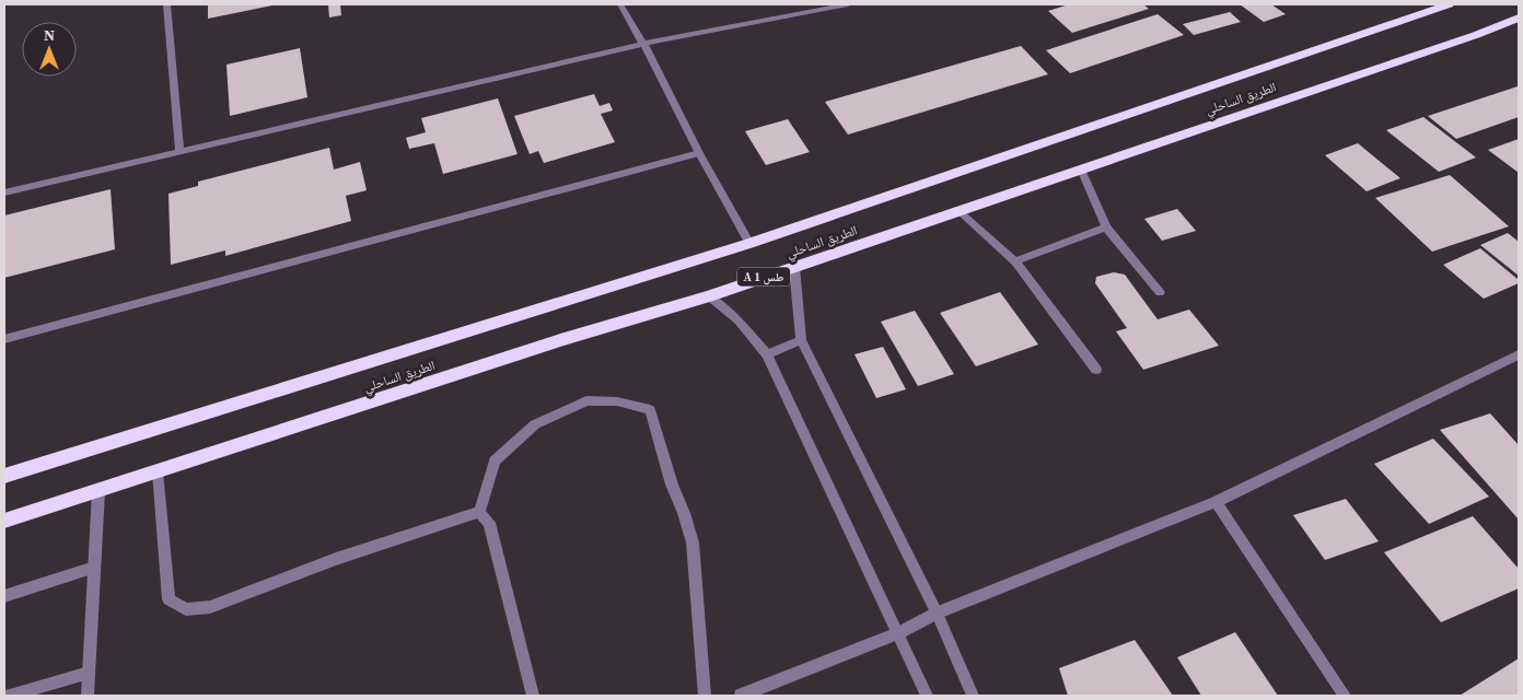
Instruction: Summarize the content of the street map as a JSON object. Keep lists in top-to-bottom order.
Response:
{
  "streets": {
    "highway": ["الطريق الساحلي", "A 1 طس"]
  },
  "north": "top"
}
